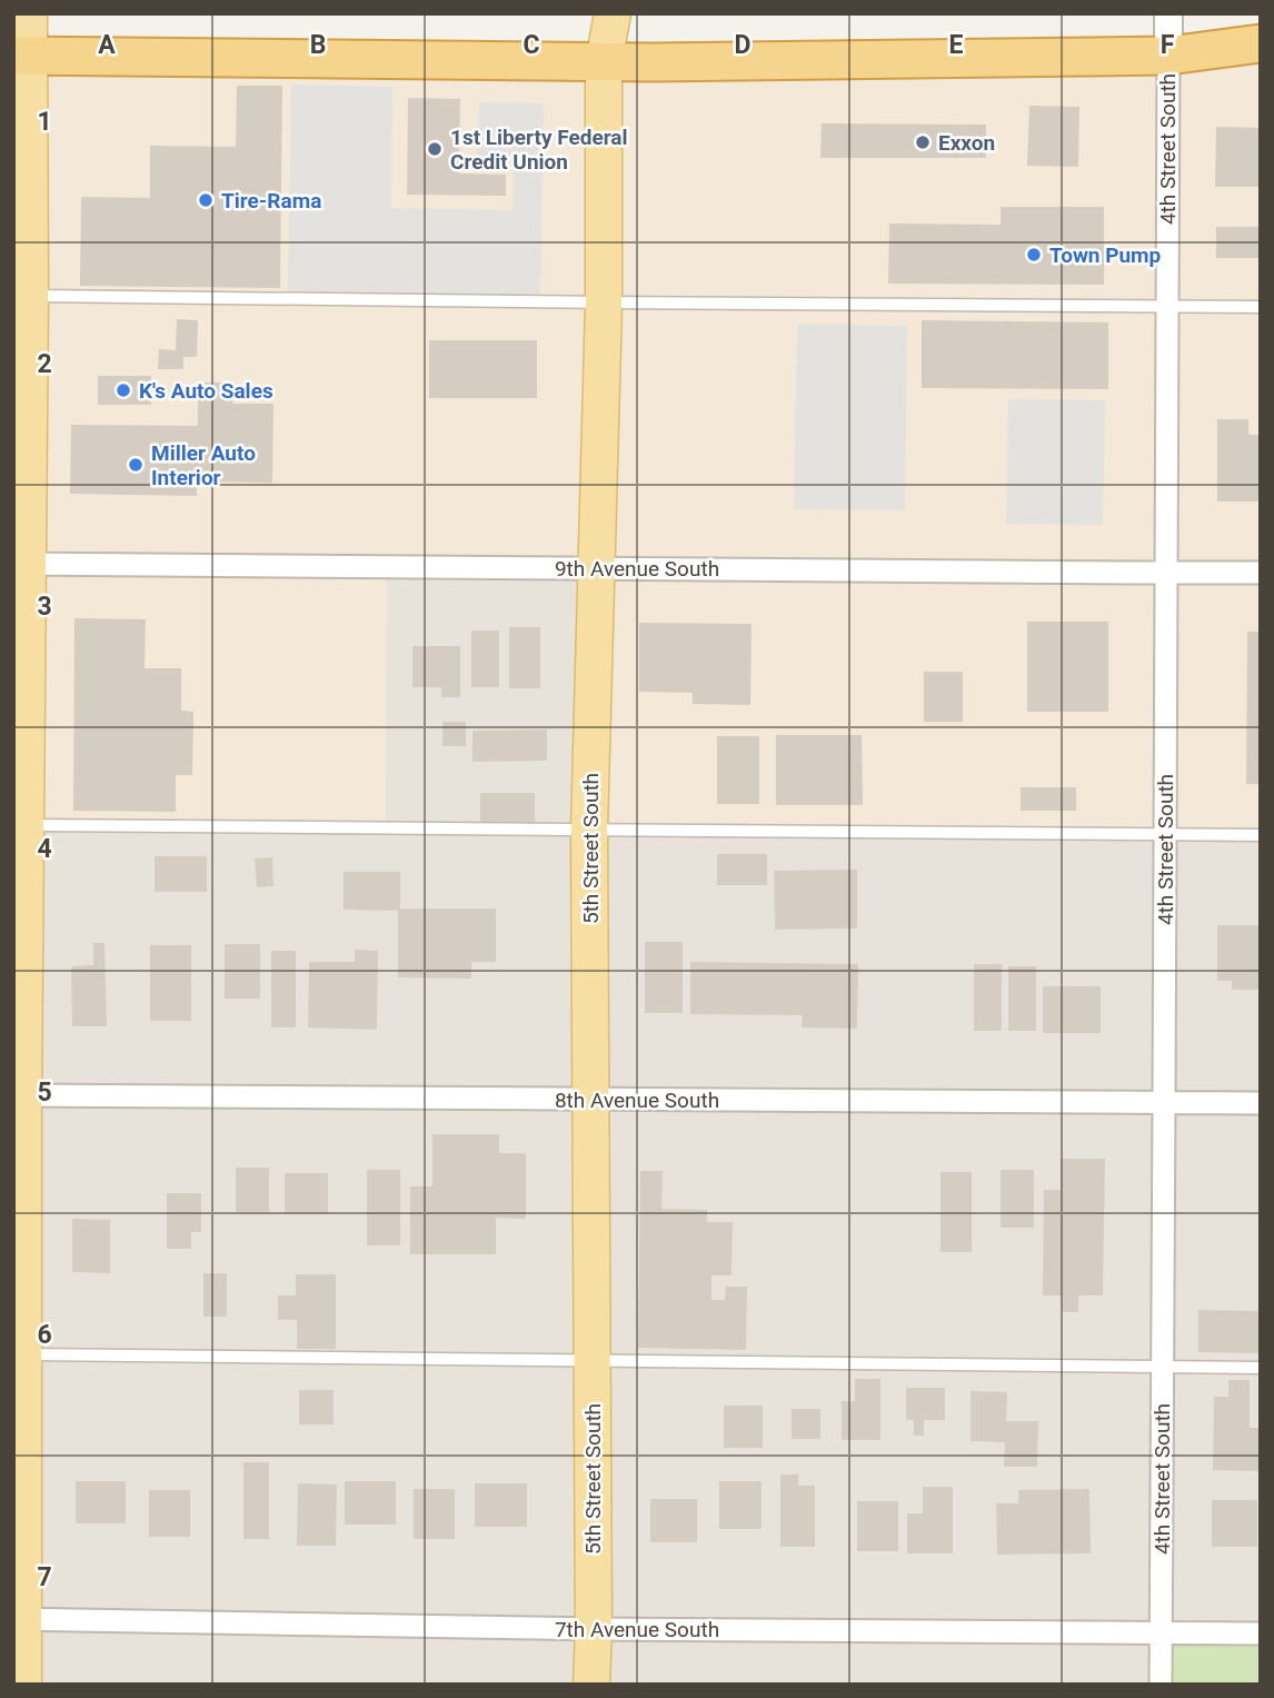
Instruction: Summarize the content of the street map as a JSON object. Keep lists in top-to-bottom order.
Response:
{
  "streets": {
    "main road": ["5th Street South"],
    "street": [
      "4th Street South",
      "9th Avenue South",
      "8th Avenue South",
      "7th Avenue South"
    ]
  },
  "crossings": [
    ["4th Street South", "9th Avenue South"],
    ["4th Street South", "8th Avenue South"],
    ["4th Street South", "7th Avenue South"],
    ["9th Avenue South", "5th Street South"],
    ["5th Street South", "8th Avenue South"],
    ["5th Street South", "7th Avenue South"]
  ],
  "places": [
    "Exxon",
    "1st Liberty Federal Credit Union",
    "Tire-Rama",
    "Town Pump",
    "K's Auto Sales",
    "Miller Auto Interior"
  ],
  "grid": {
    "columns": [
      "A",
      "B",
      "C",
      "D",
      "E",
      "F"
    ],
    "rows": [
      "1",
      "2",
      "3",
      "4",
      "5",
      "6",
      "7"
    ]
  }
}
